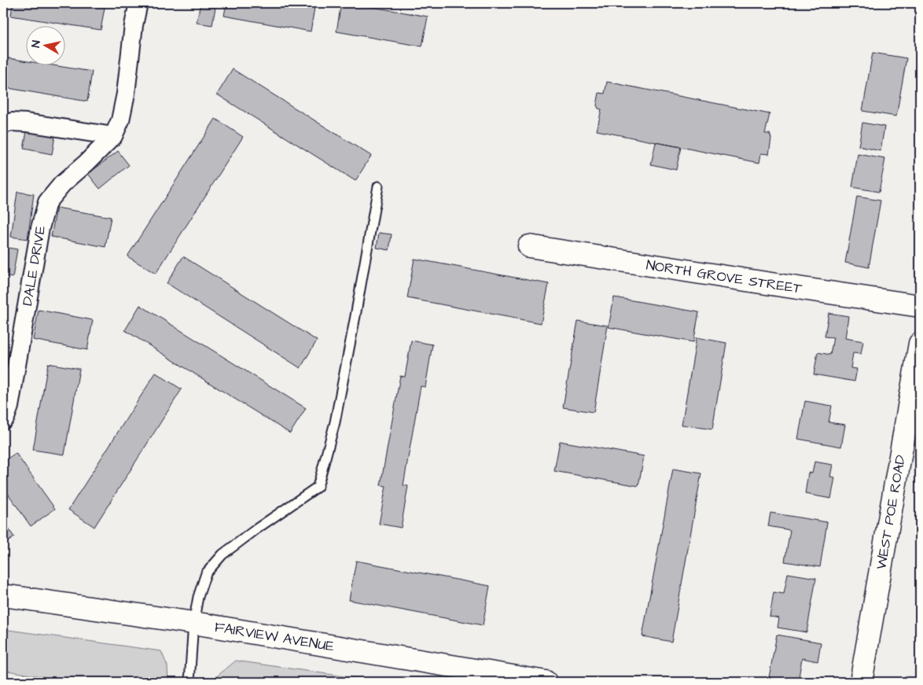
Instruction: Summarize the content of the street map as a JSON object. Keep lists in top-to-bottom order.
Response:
{
  "streets": {
    "street": [
      "DALE DRIVE",
      "NORTH GROVE STREET",
      "WEST POE ROAD",
      "FAIRVIEW AVENUE"
    ]
  },
  "north": "left"
}
